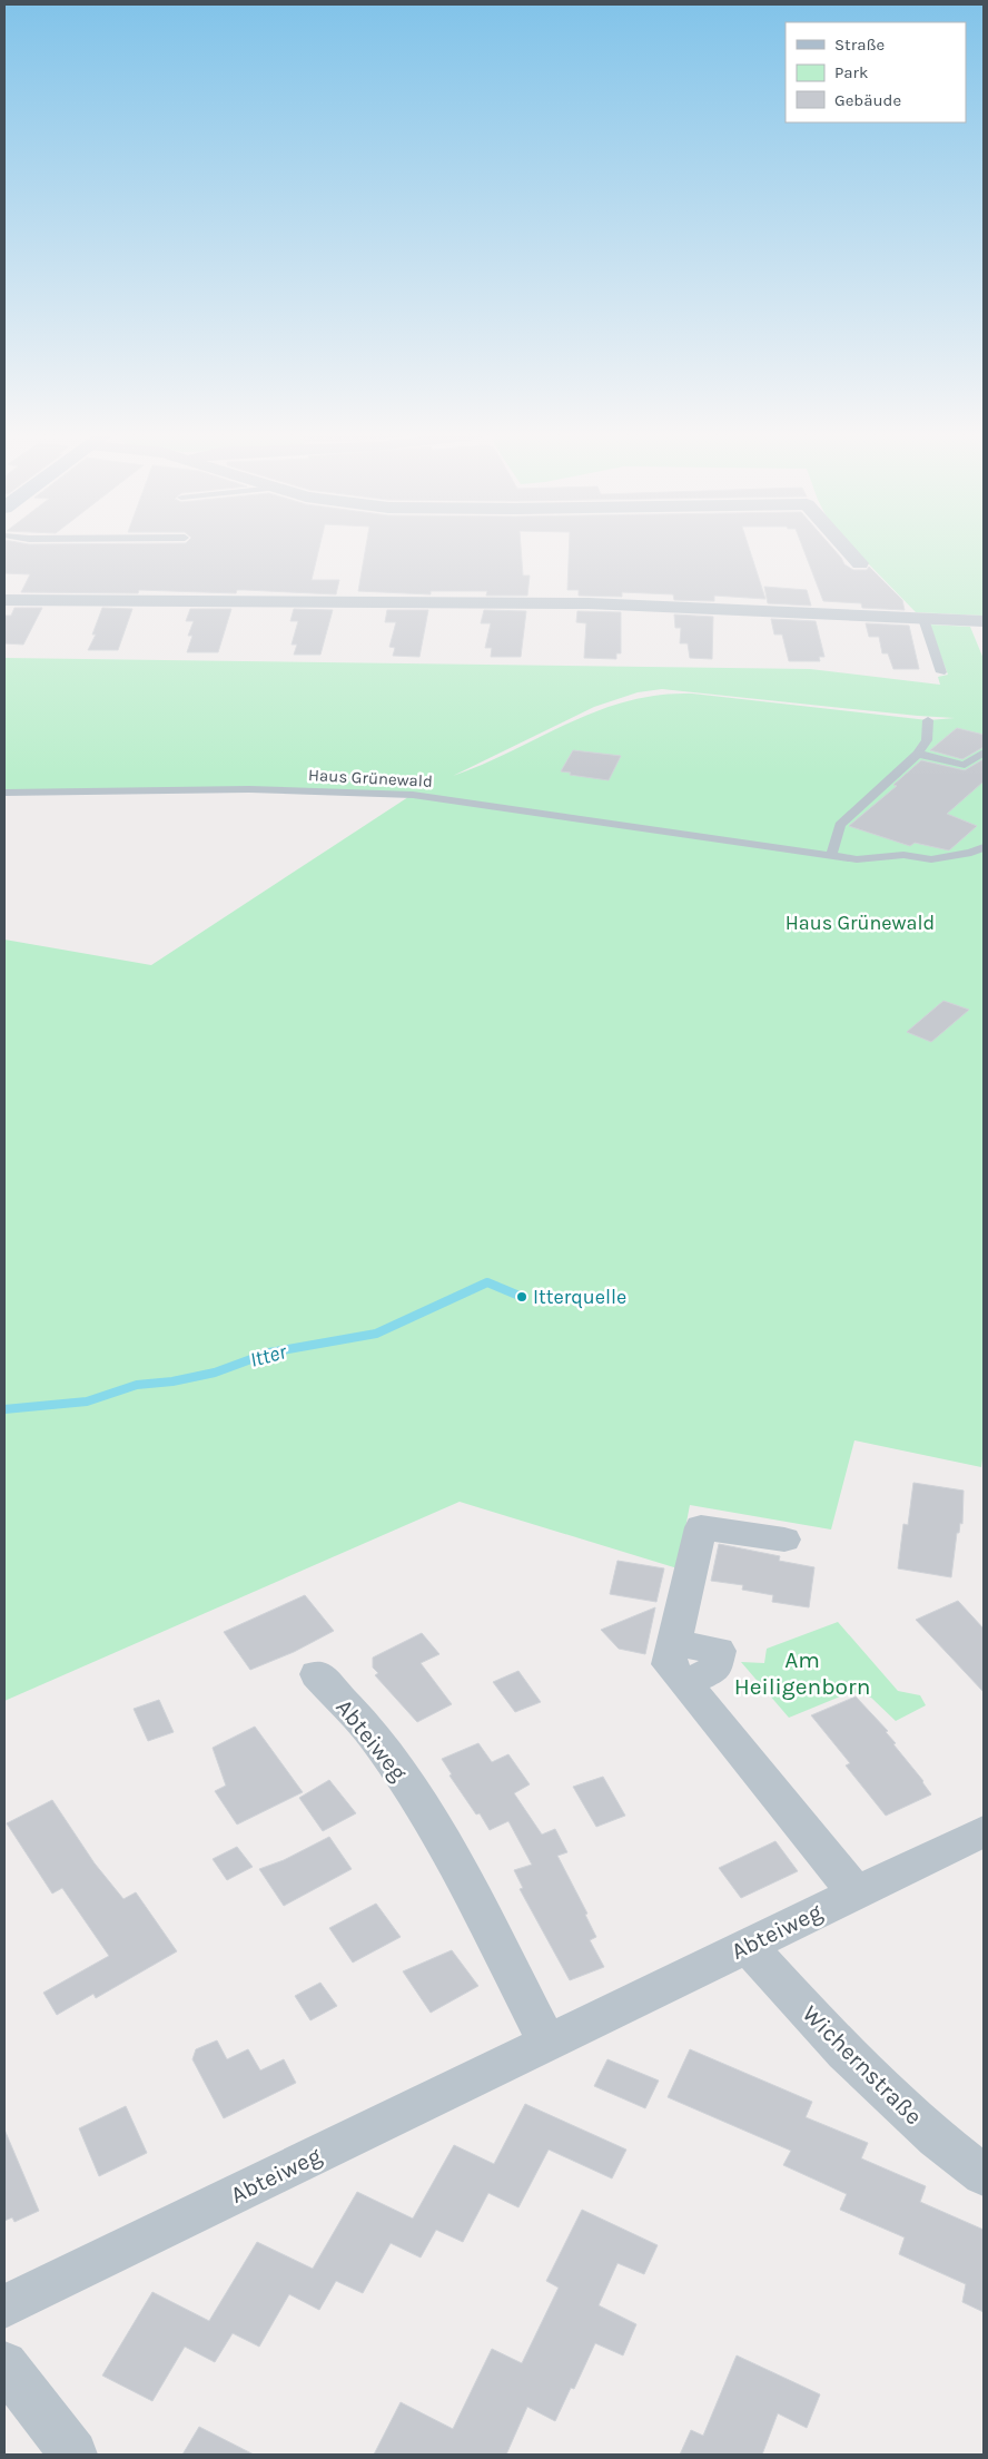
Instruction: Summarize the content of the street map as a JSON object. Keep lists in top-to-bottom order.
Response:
{
  "streets": {
    "street": ["Abteiweg", "Wichernstraße"],
    "lane": ["Haus Grünewald"]
  },
  "crossings": [
    ["Abteiweg", "Wichernstraße"]
  ],
  "water": ["Itter"],
  "parks": ["Haus Grünewald", "Am Heiligenborn"],
  "places": ["Itterquelle"],
  "legend": ["Straße", "Park", "Gebäude"]
}
